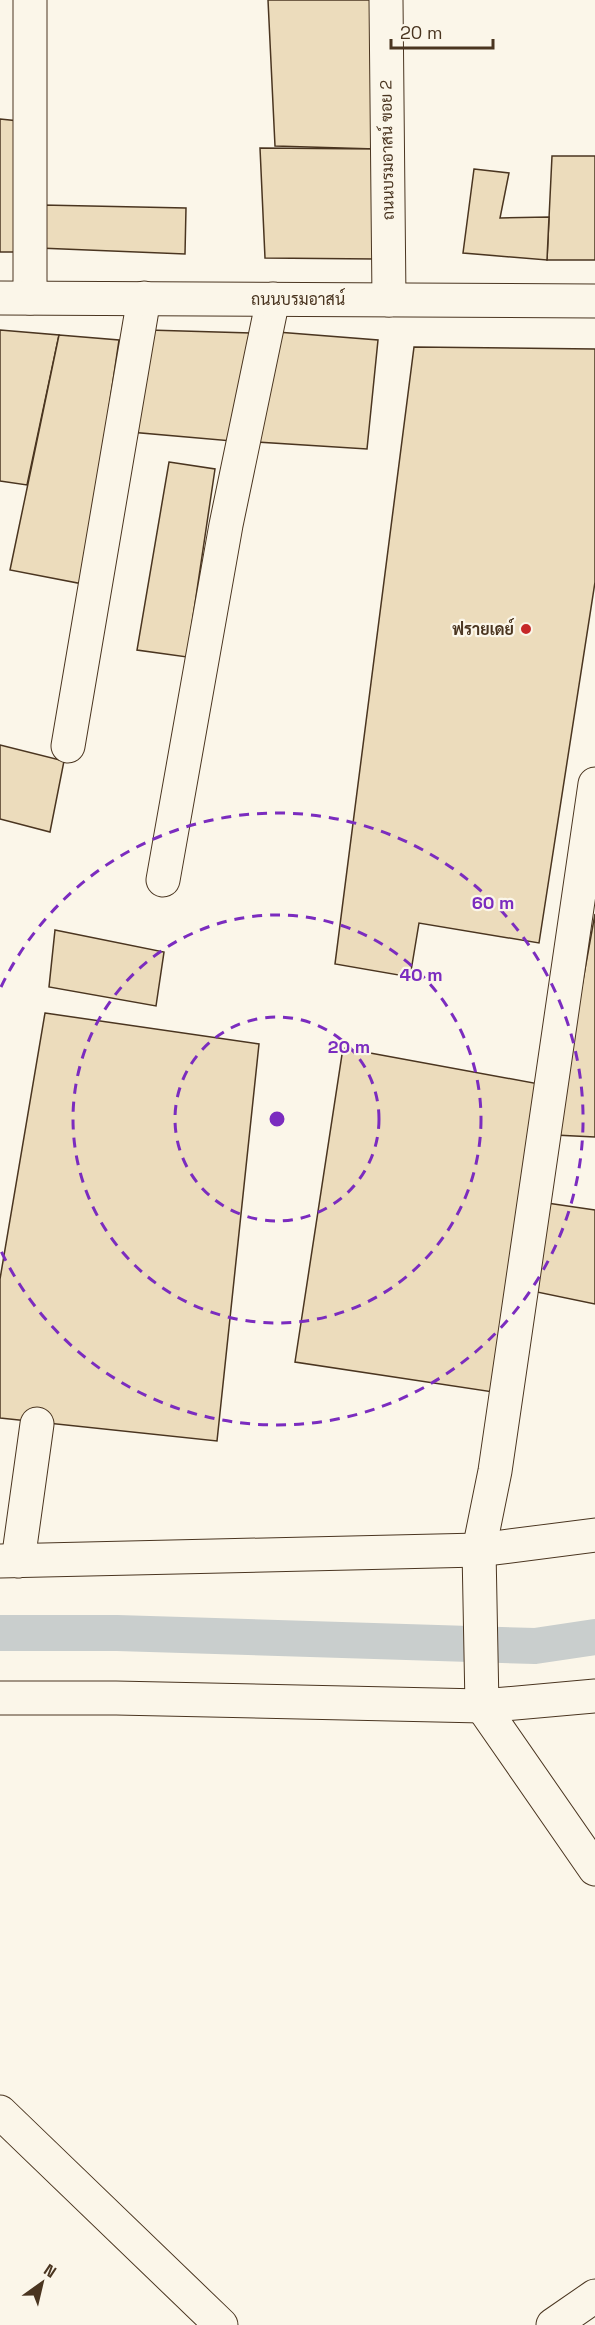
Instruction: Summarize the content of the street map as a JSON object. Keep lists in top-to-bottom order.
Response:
{
  "streets": {
    "street": ["ถนนบรมอาสน์ ฃอย 2", "ถนนบรมอาสน์"]
  },
  "crossings": [
    ["ถนนบรมอาสน์ ฃอย 2", "ถนนบรมอาสน์"]
  ],
  "places": ["ฟรายเดย์"],
  "scale_bar": "20 m",
  "north": "top right",
  "rings": ["60 m", "40 m", "20 m"]
}
